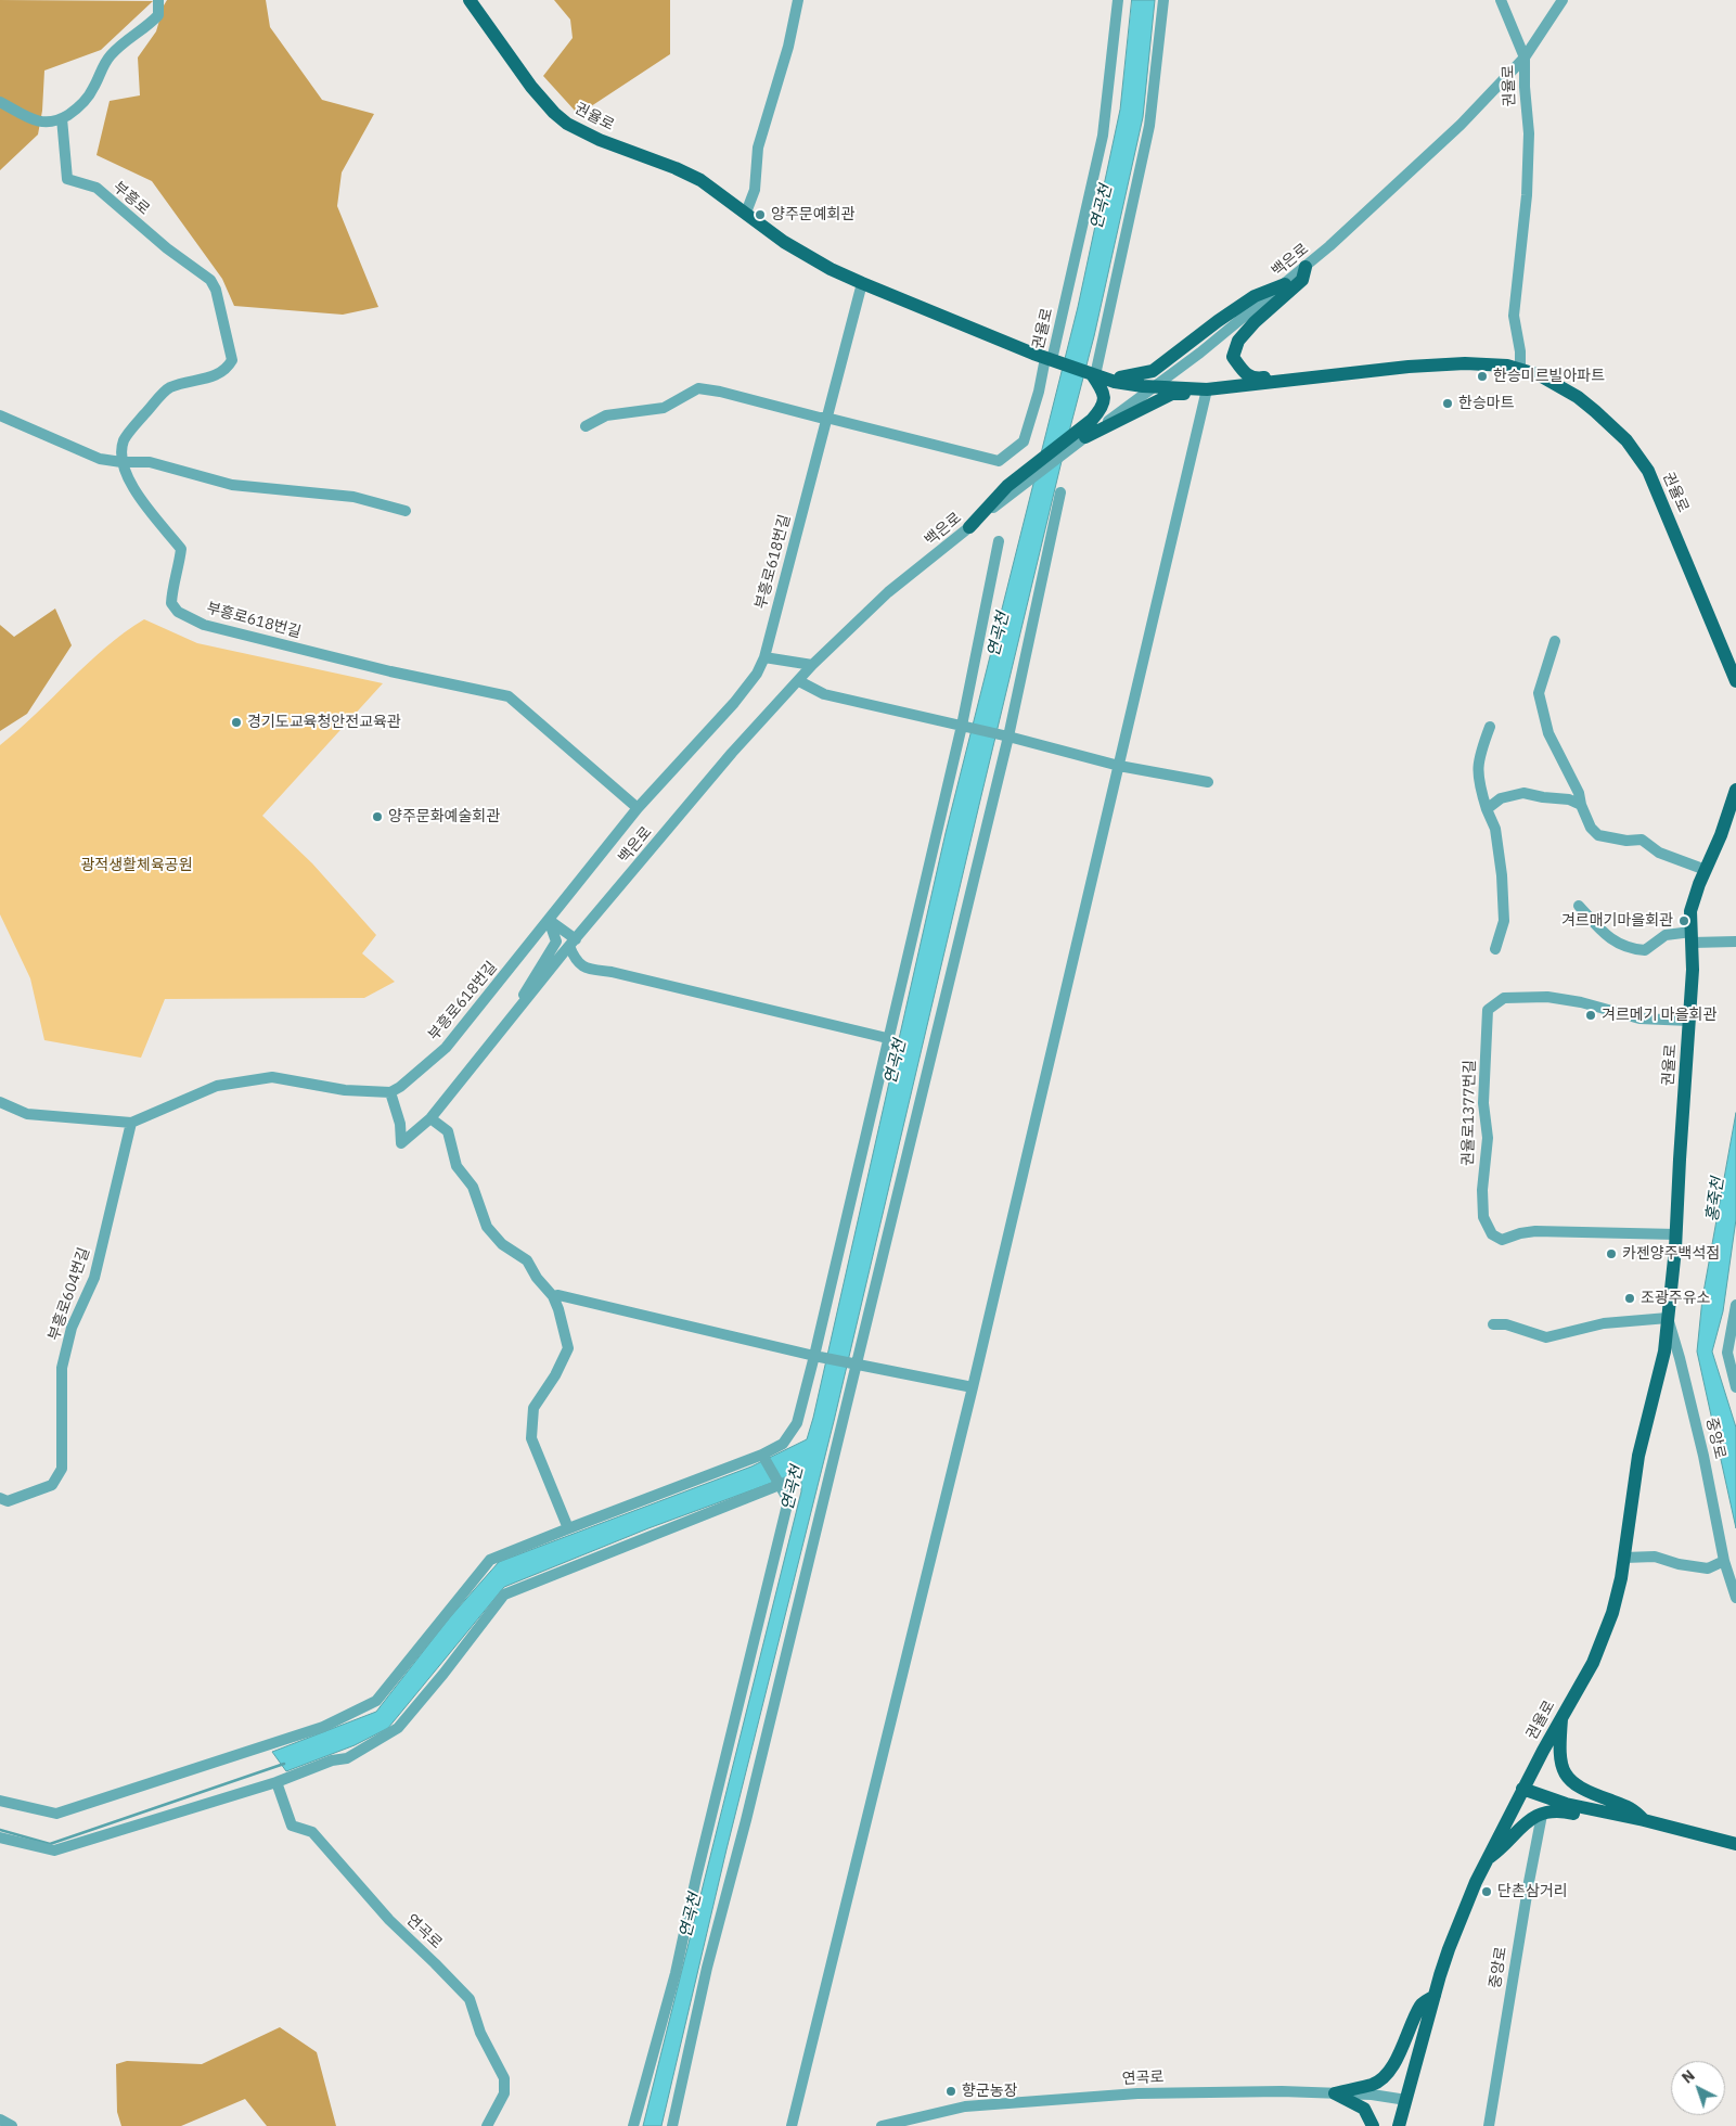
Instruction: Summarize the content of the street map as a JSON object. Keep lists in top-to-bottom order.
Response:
{
  "streets": {
    "main road": ["권율로"],
    "street": [
      "부흥로",
      "백은로",
      "부흥로618번길",
      "권율로1377번길",
      "부흥로604번길",
      "중앙로",
      "연곡로"
    ]
  },
  "crossings": [
    ["권율로", "백은로"],
    ["권율로", "부흥로618번길"],
    ["권율로", "권율로1377번길"],
    ["권율로", "중앙로"],
    ["권율로", "연곡로"],
    ["부흥로", "부흥로618번길"],
    ["백은로", "부흥로618번길"]
  ],
  "water": ["연곡천", "홍죽천"],
  "parks": ["광적생활체육공원"],
  "places": [
    "양주문예회관",
    "한승미르빌아파트",
    "한승마트",
    "경기도교육청안전교육관",
    "양주문화예술회관",
    "겨르매기마을회관",
    "겨르메기 마을회관",
    "카젠양주백석점",
    "조광주유소",
    "단촌삼거리",
    "향군농장"
  ],
  "north": "top left"
}
